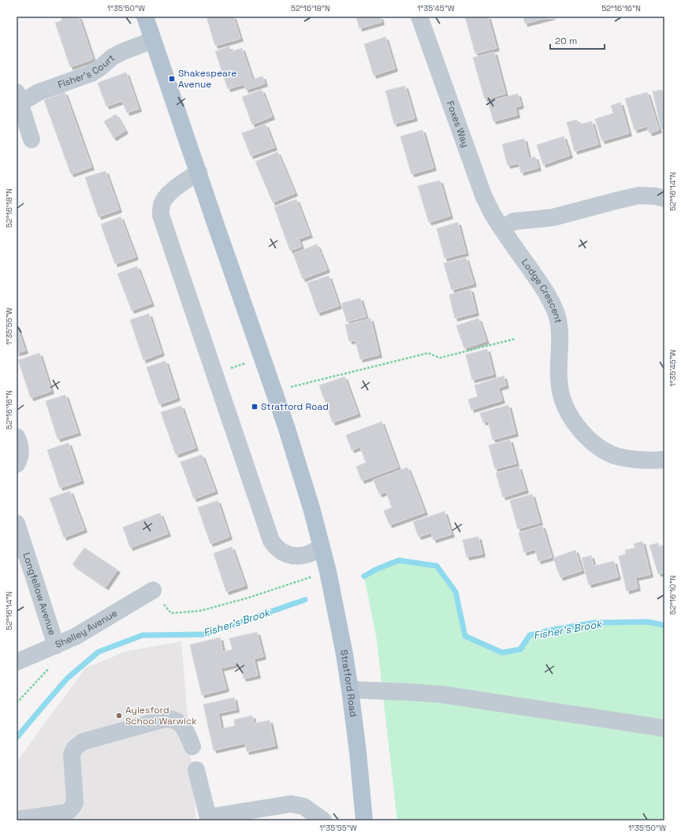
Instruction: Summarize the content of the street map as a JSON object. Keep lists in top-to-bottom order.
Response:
{
  "streets": {
    "main road": ["Stratford Road"],
    "street": [
      "Fisher's Court",
      "Foxes Way",
      "Lodge Crescent",
      "Longfellow Avenue",
      "Shelley Avenue"
    ]
  },
  "crossings": [
    ["Fisher's Court", "Stratford Road"],
    ["Foxes Way", "Lodge Crescent"],
    ["Longfellow Avenue", "Shelley Avenue"]
  ],
  "water": ["Fisher's Brook"],
  "places": {
    "transit": ["Shakespeare Avenue", "Stratford Road"],
    "other": ["Aylesford School Warwick"]
  },
  "scale_bar": "20 m",
  "coordinates": [
    "1°35'50\"W",
    "52°16'18\"N",
    "1°35'45\"W",
    "52°16'16\"N",
    "52°16'14\"N",
    "1°35'55\"W",
    "52°16'10\"N"
  ]
}
